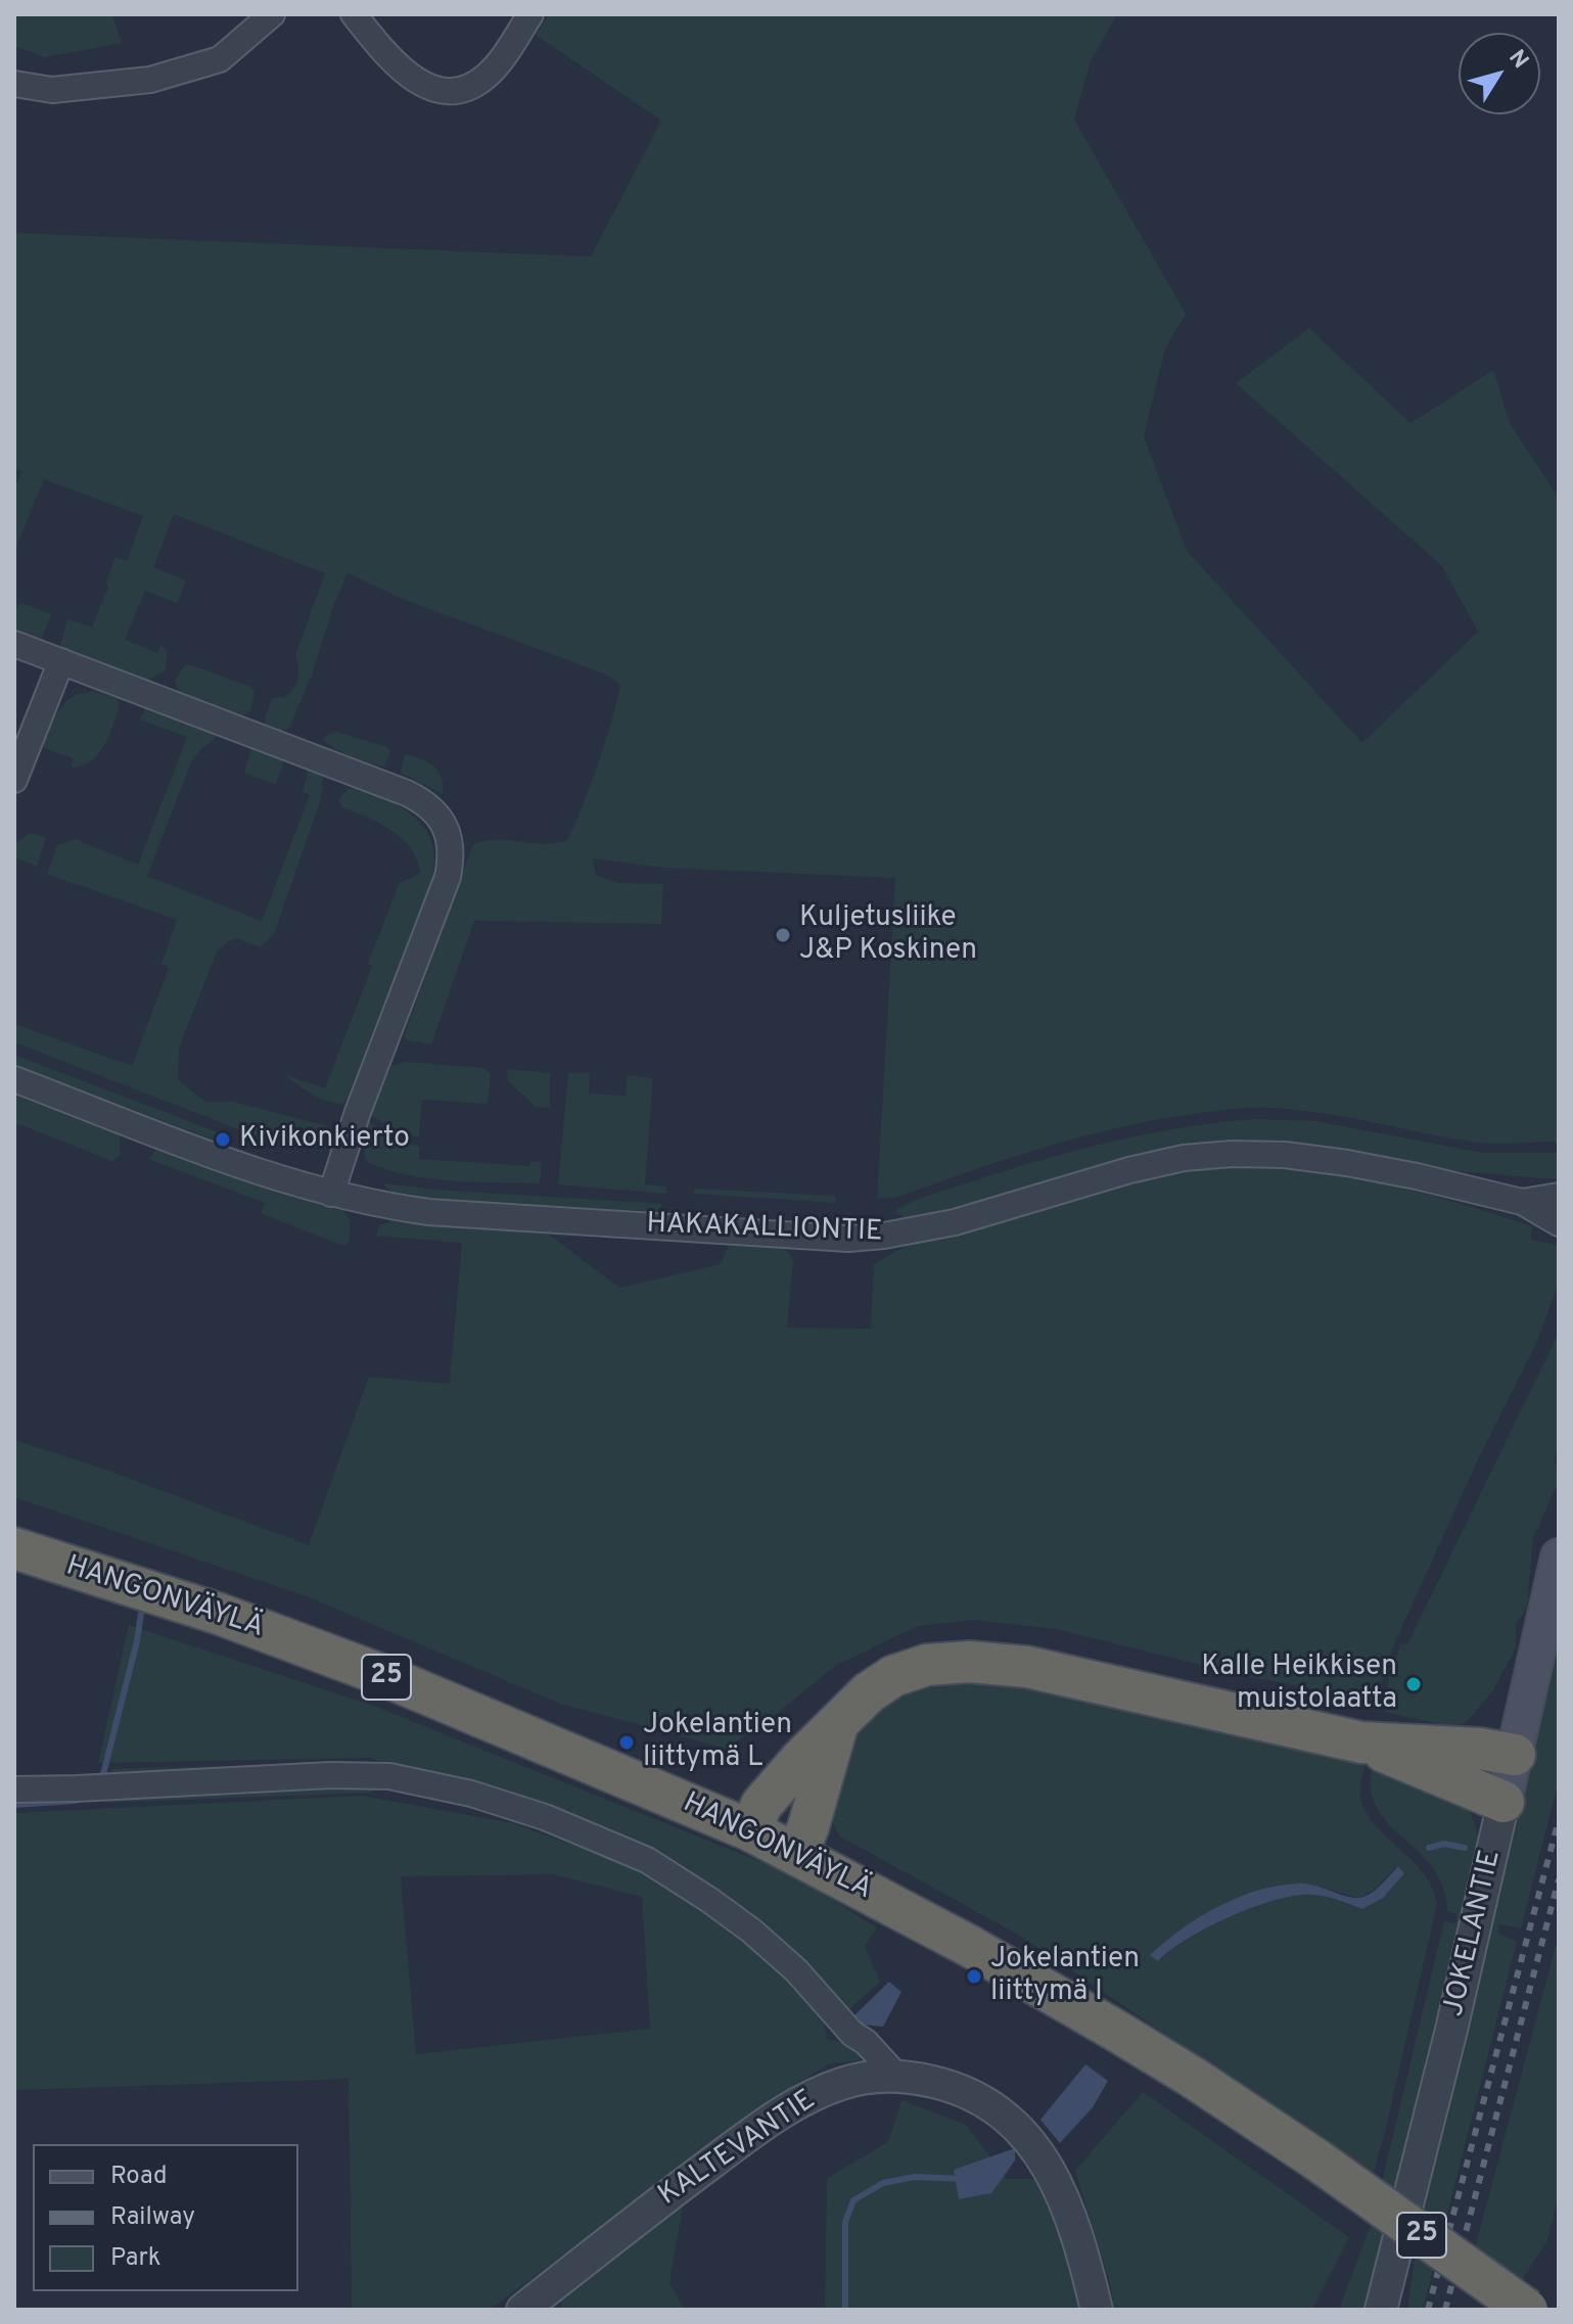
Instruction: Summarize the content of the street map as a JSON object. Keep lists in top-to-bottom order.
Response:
{
  "streets": {
    "highway": ["HANGONVÄYLÄ", "25"],
    "main road": ["JOKELANTIE"],
    "street": ["HAKAKALLIONTIE", "KALTEVANTIE"]
  },
  "places": [
    "Kuljetusliike J&P Koskinen",
    "Kivikonkierto",
    "Kalle Heikkisen muistolaatta",
    "Jokelantien liittymä L",
    "Jokelantien liittymä I"
  ],
  "legend": ["Road", "Railway", "Park"],
  "north": "top right"
}
